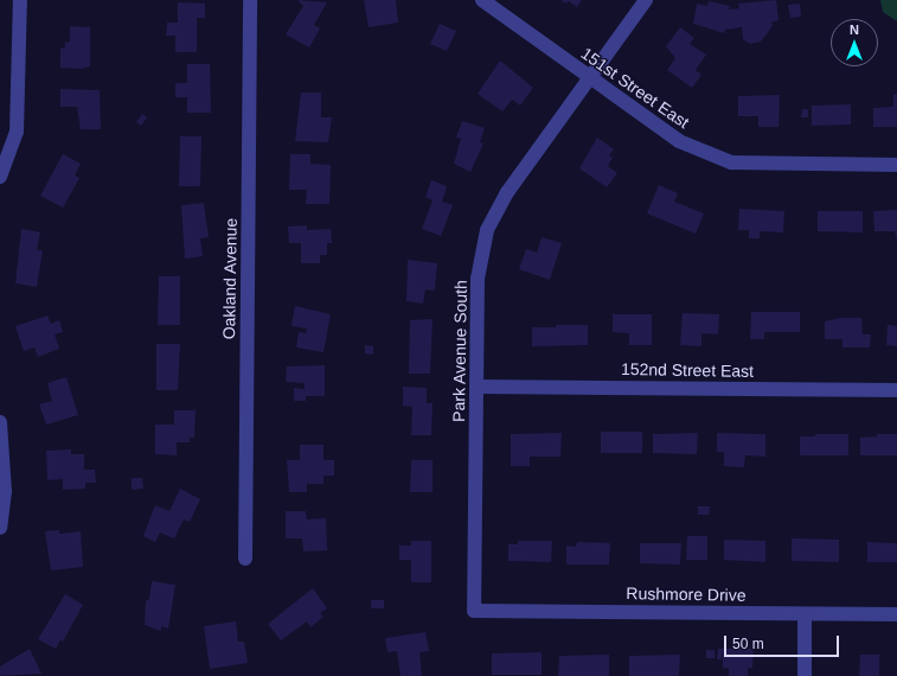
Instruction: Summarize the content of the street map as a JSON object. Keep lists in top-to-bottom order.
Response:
{
  "streets": {
    "street": [
      "151st Street East",
      "Oakland Avenue",
      "Park Avenue South",
      "152nd Street East",
      "Rushmore Drive"
    ]
  },
  "crossings": [
    ["151st Street East", "Park Avenue South"],
    ["Park Avenue South", "152nd Street East"],
    ["Park Avenue South", "Rushmore Drive"]
  ],
  "scale_bar": "50 m",
  "north": "top"
}
